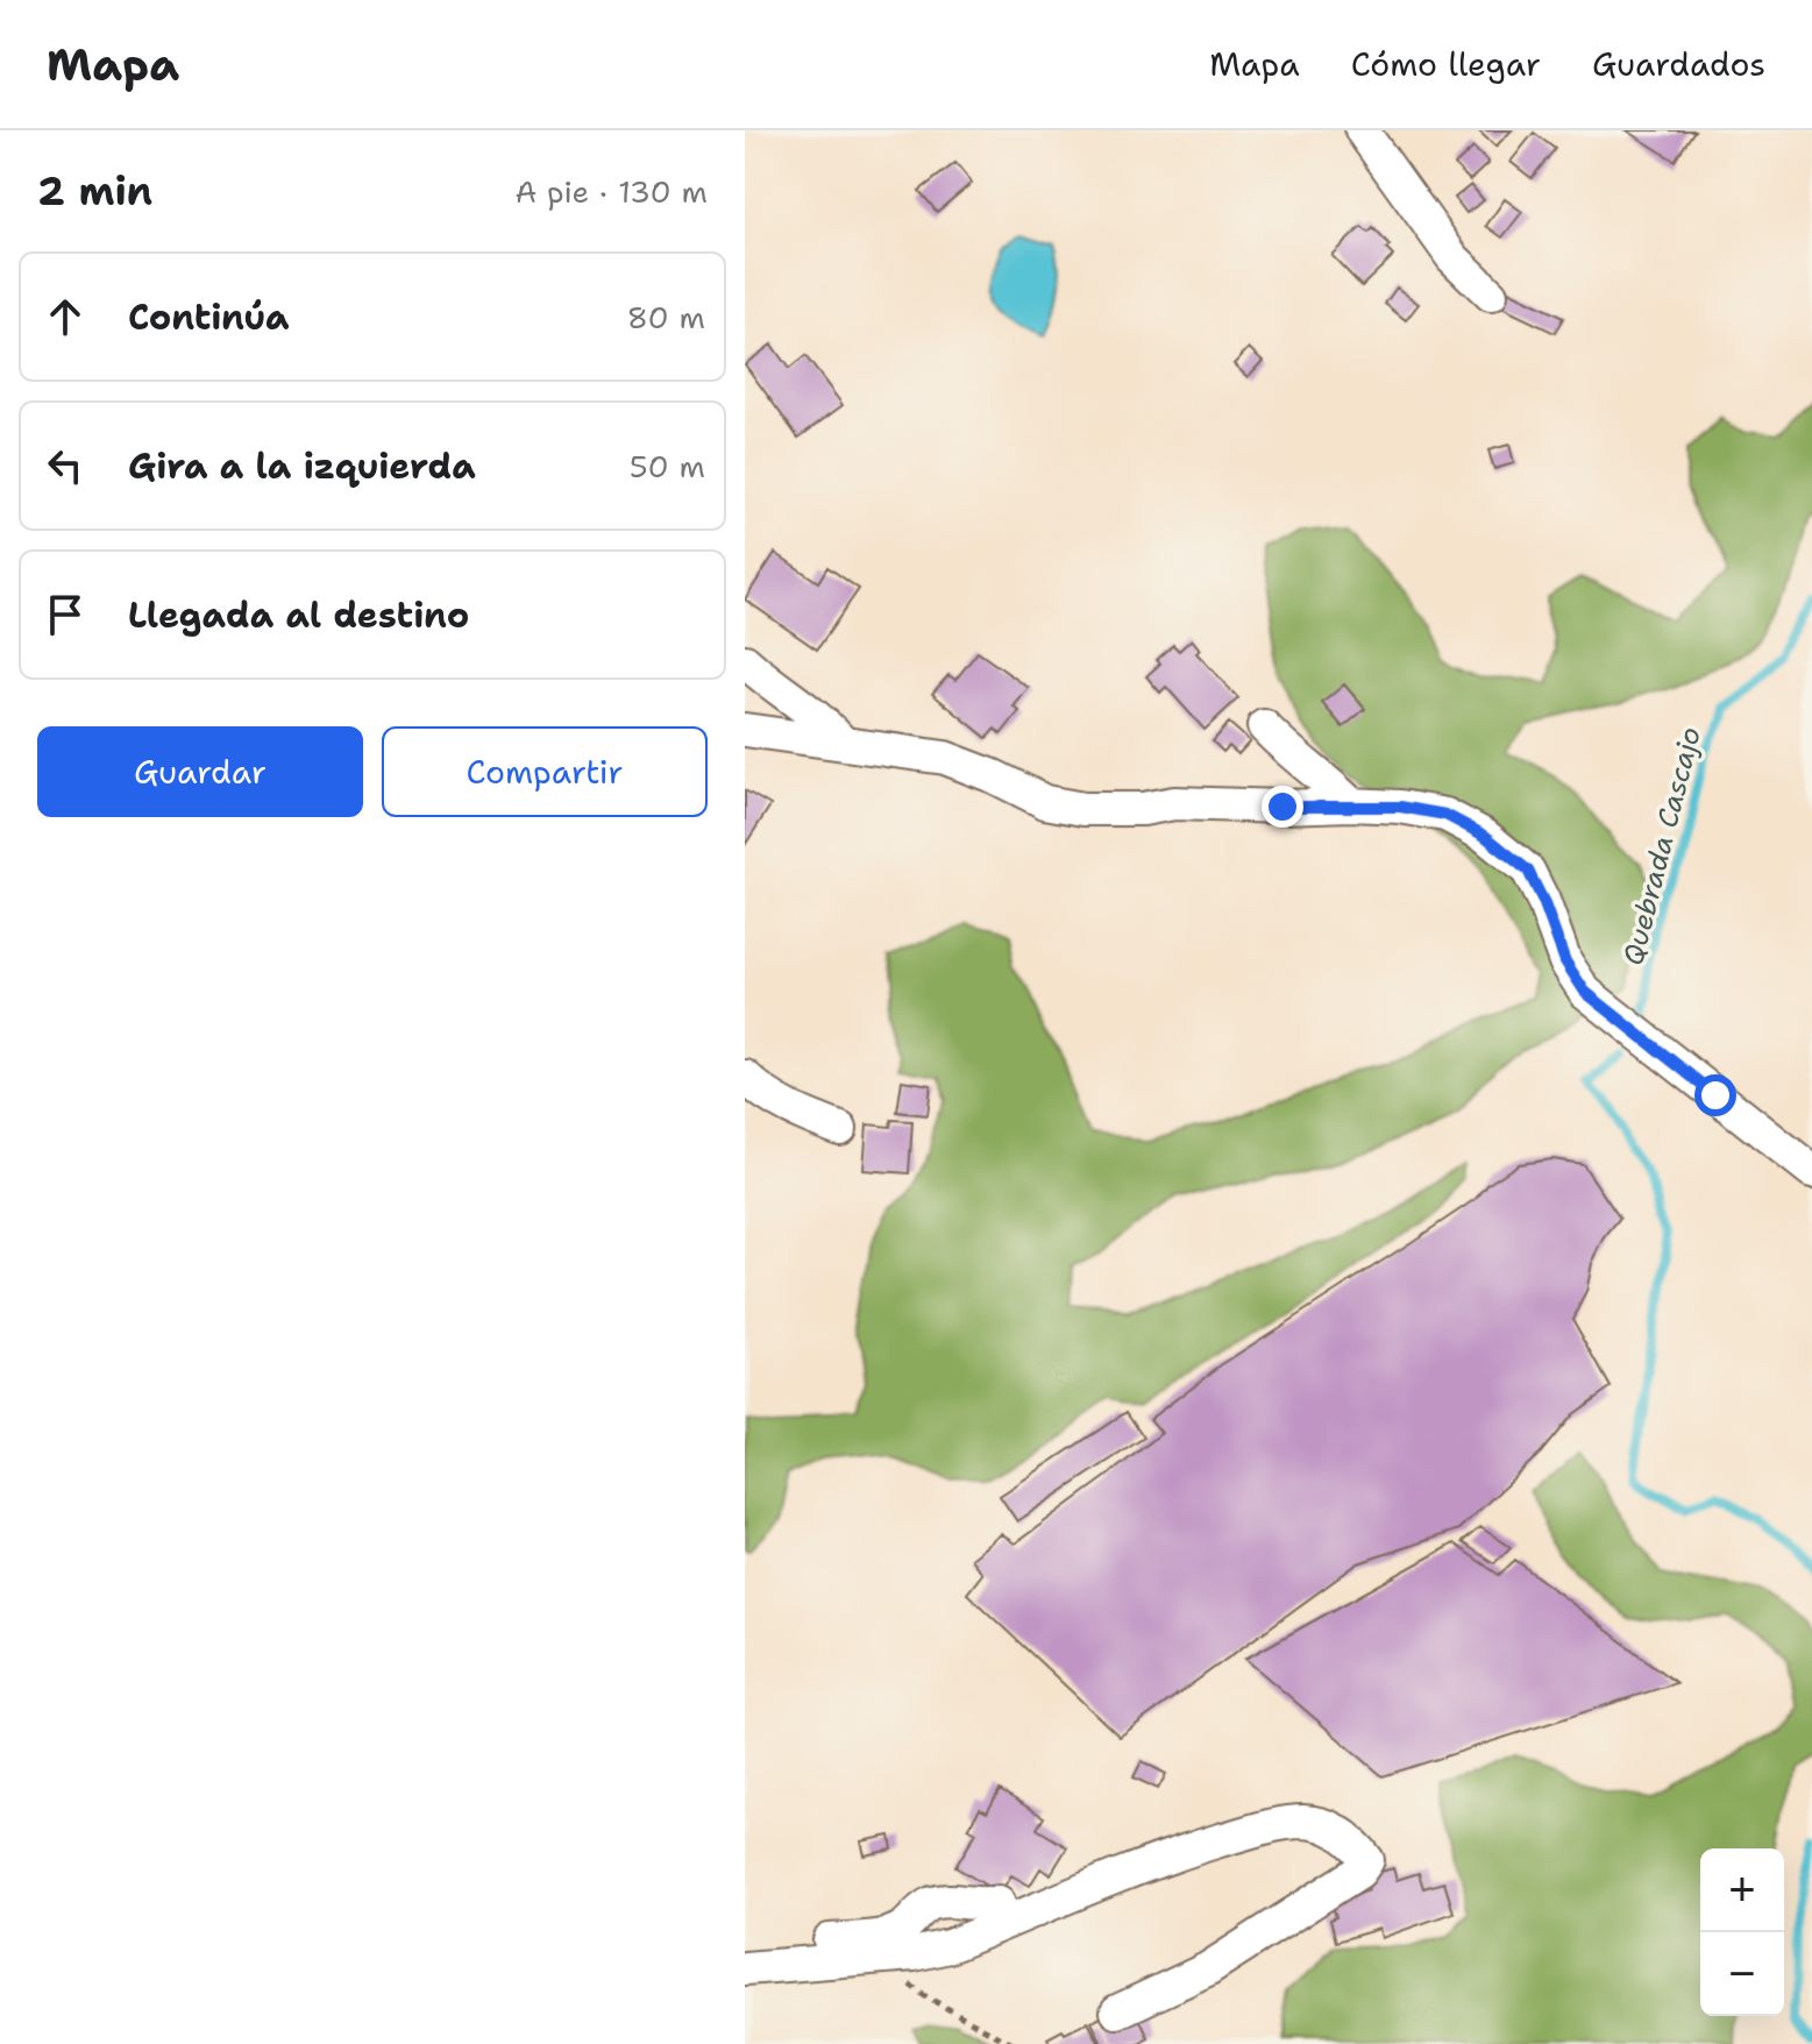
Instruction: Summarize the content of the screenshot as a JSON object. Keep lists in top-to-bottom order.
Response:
{
  "water": ["Quebrada Cascajo"],
  "page": {
    "header": "Mapa",
    "nav": ["Mapa", "Cómo llegar", "Guardados"],
    "heading": ["2 min", "A pie · 130 m"],
    "list": [
      ["Continúa", "80 m"],
      ["Gira a la izquierda", "50 m"],
      "Llegada al destino"
    ],
    "buttons": ["Guardar", "Compartir"],
    "map_buttons": ["+", "−"]
  }
}
